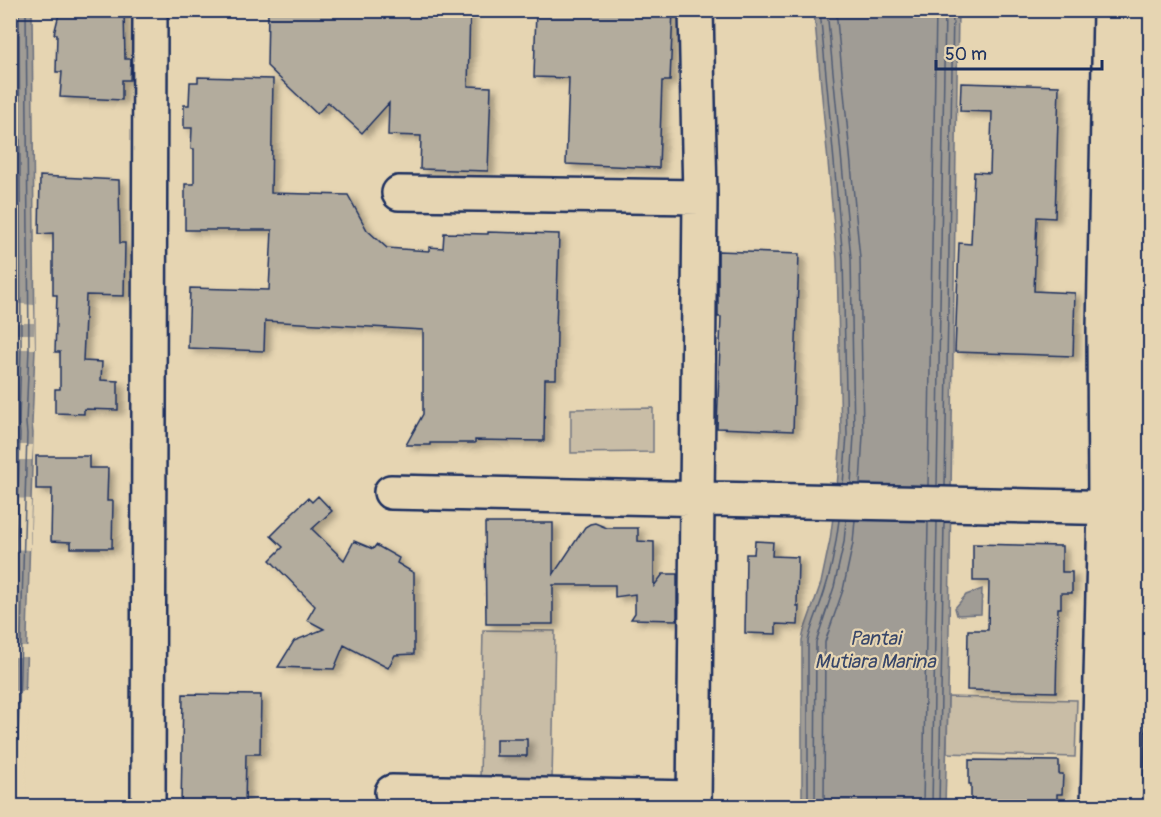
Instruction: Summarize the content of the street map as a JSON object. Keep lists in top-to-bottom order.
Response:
{
  "water": ["Pantai Mutiara Marina"],
  "scale_bar": "50 m"
}
